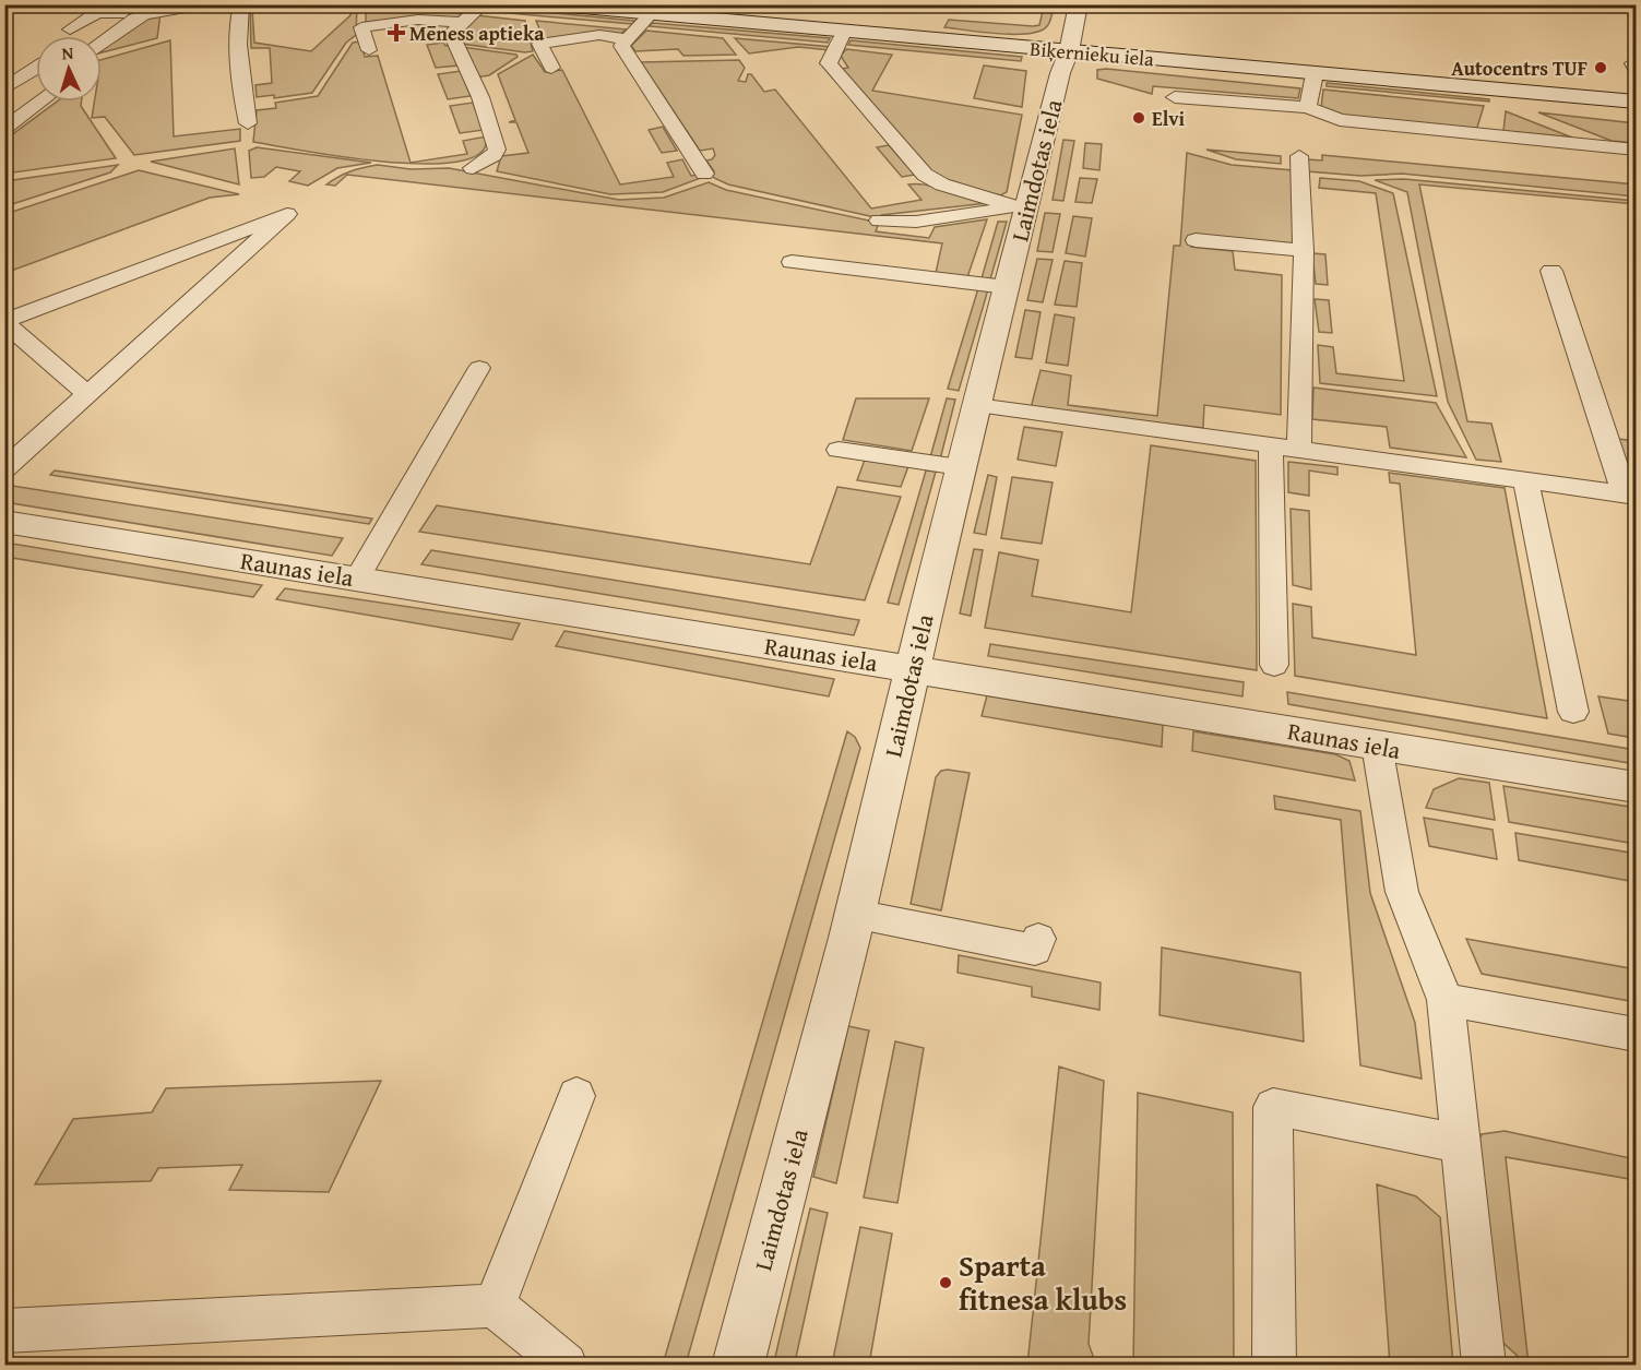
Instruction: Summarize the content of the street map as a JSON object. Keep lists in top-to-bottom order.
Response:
{
  "streets": {
    "street": ["Biķernieku iela", "Laimdotas iela", "Raunas iela"]
  },
  "crossings": [
    ["Biķernieku iela", "Laimdotas iela"],
    ["Laimdotas iela", "Raunas iela"]
  ],
  "places": {
    "health": ["Mēness aptieka"],
    "other": ["Autocentrs TUF", "Elvi", "Sparta fitnesa klubs"]
  },
  "north": "top"
}
